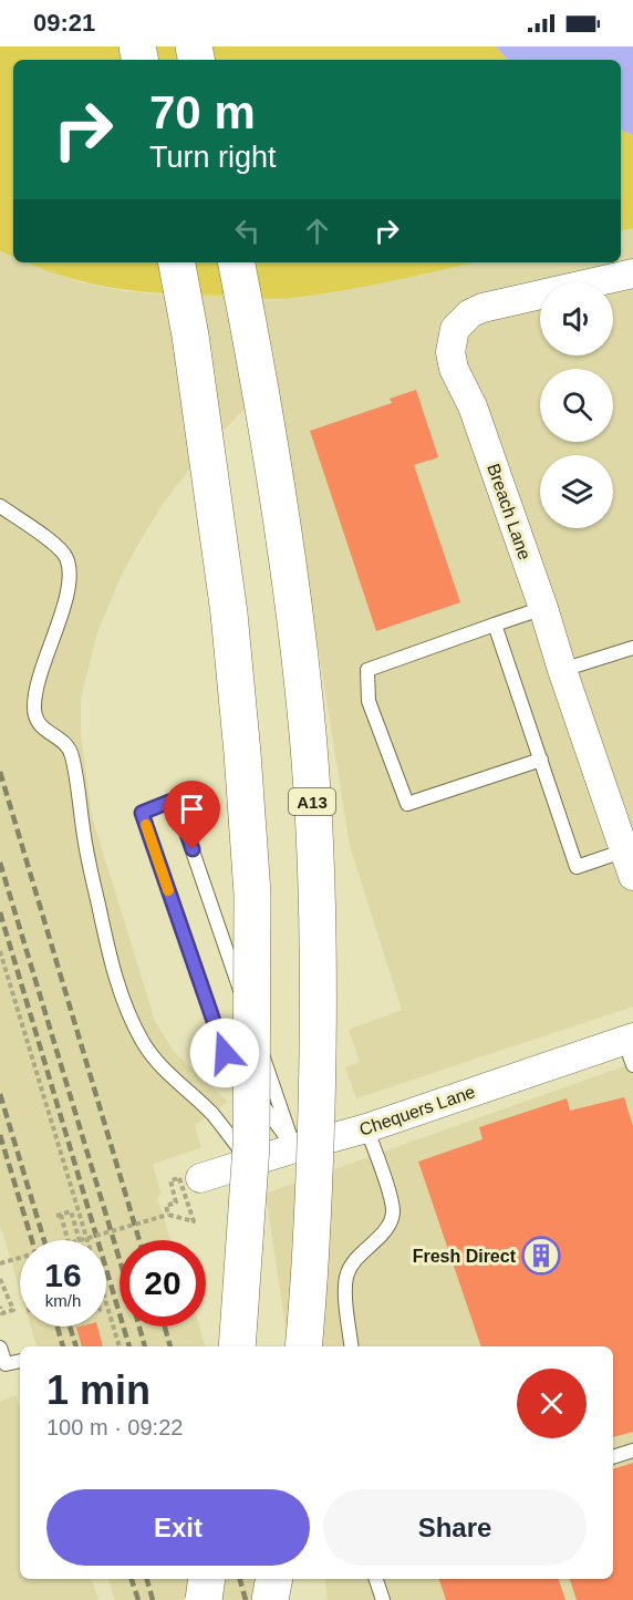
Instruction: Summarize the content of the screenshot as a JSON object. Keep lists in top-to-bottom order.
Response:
{
  "streets": {
    "highway": ["A13"],
    "street": ["Breach Lane", "Chequers Lane"]
  },
  "places": {
    "building": ["Fresh Direct"]
  },
  "page": {
    "status": "09:21",
    "turn": ["70 m", "Turn right"],
    "speed": "16 km/h",
    "limit": "20",
    "heading": ["1 min", "100 m · 09:22"],
    "buttons": ["Exit", "Share"]
  }
}
